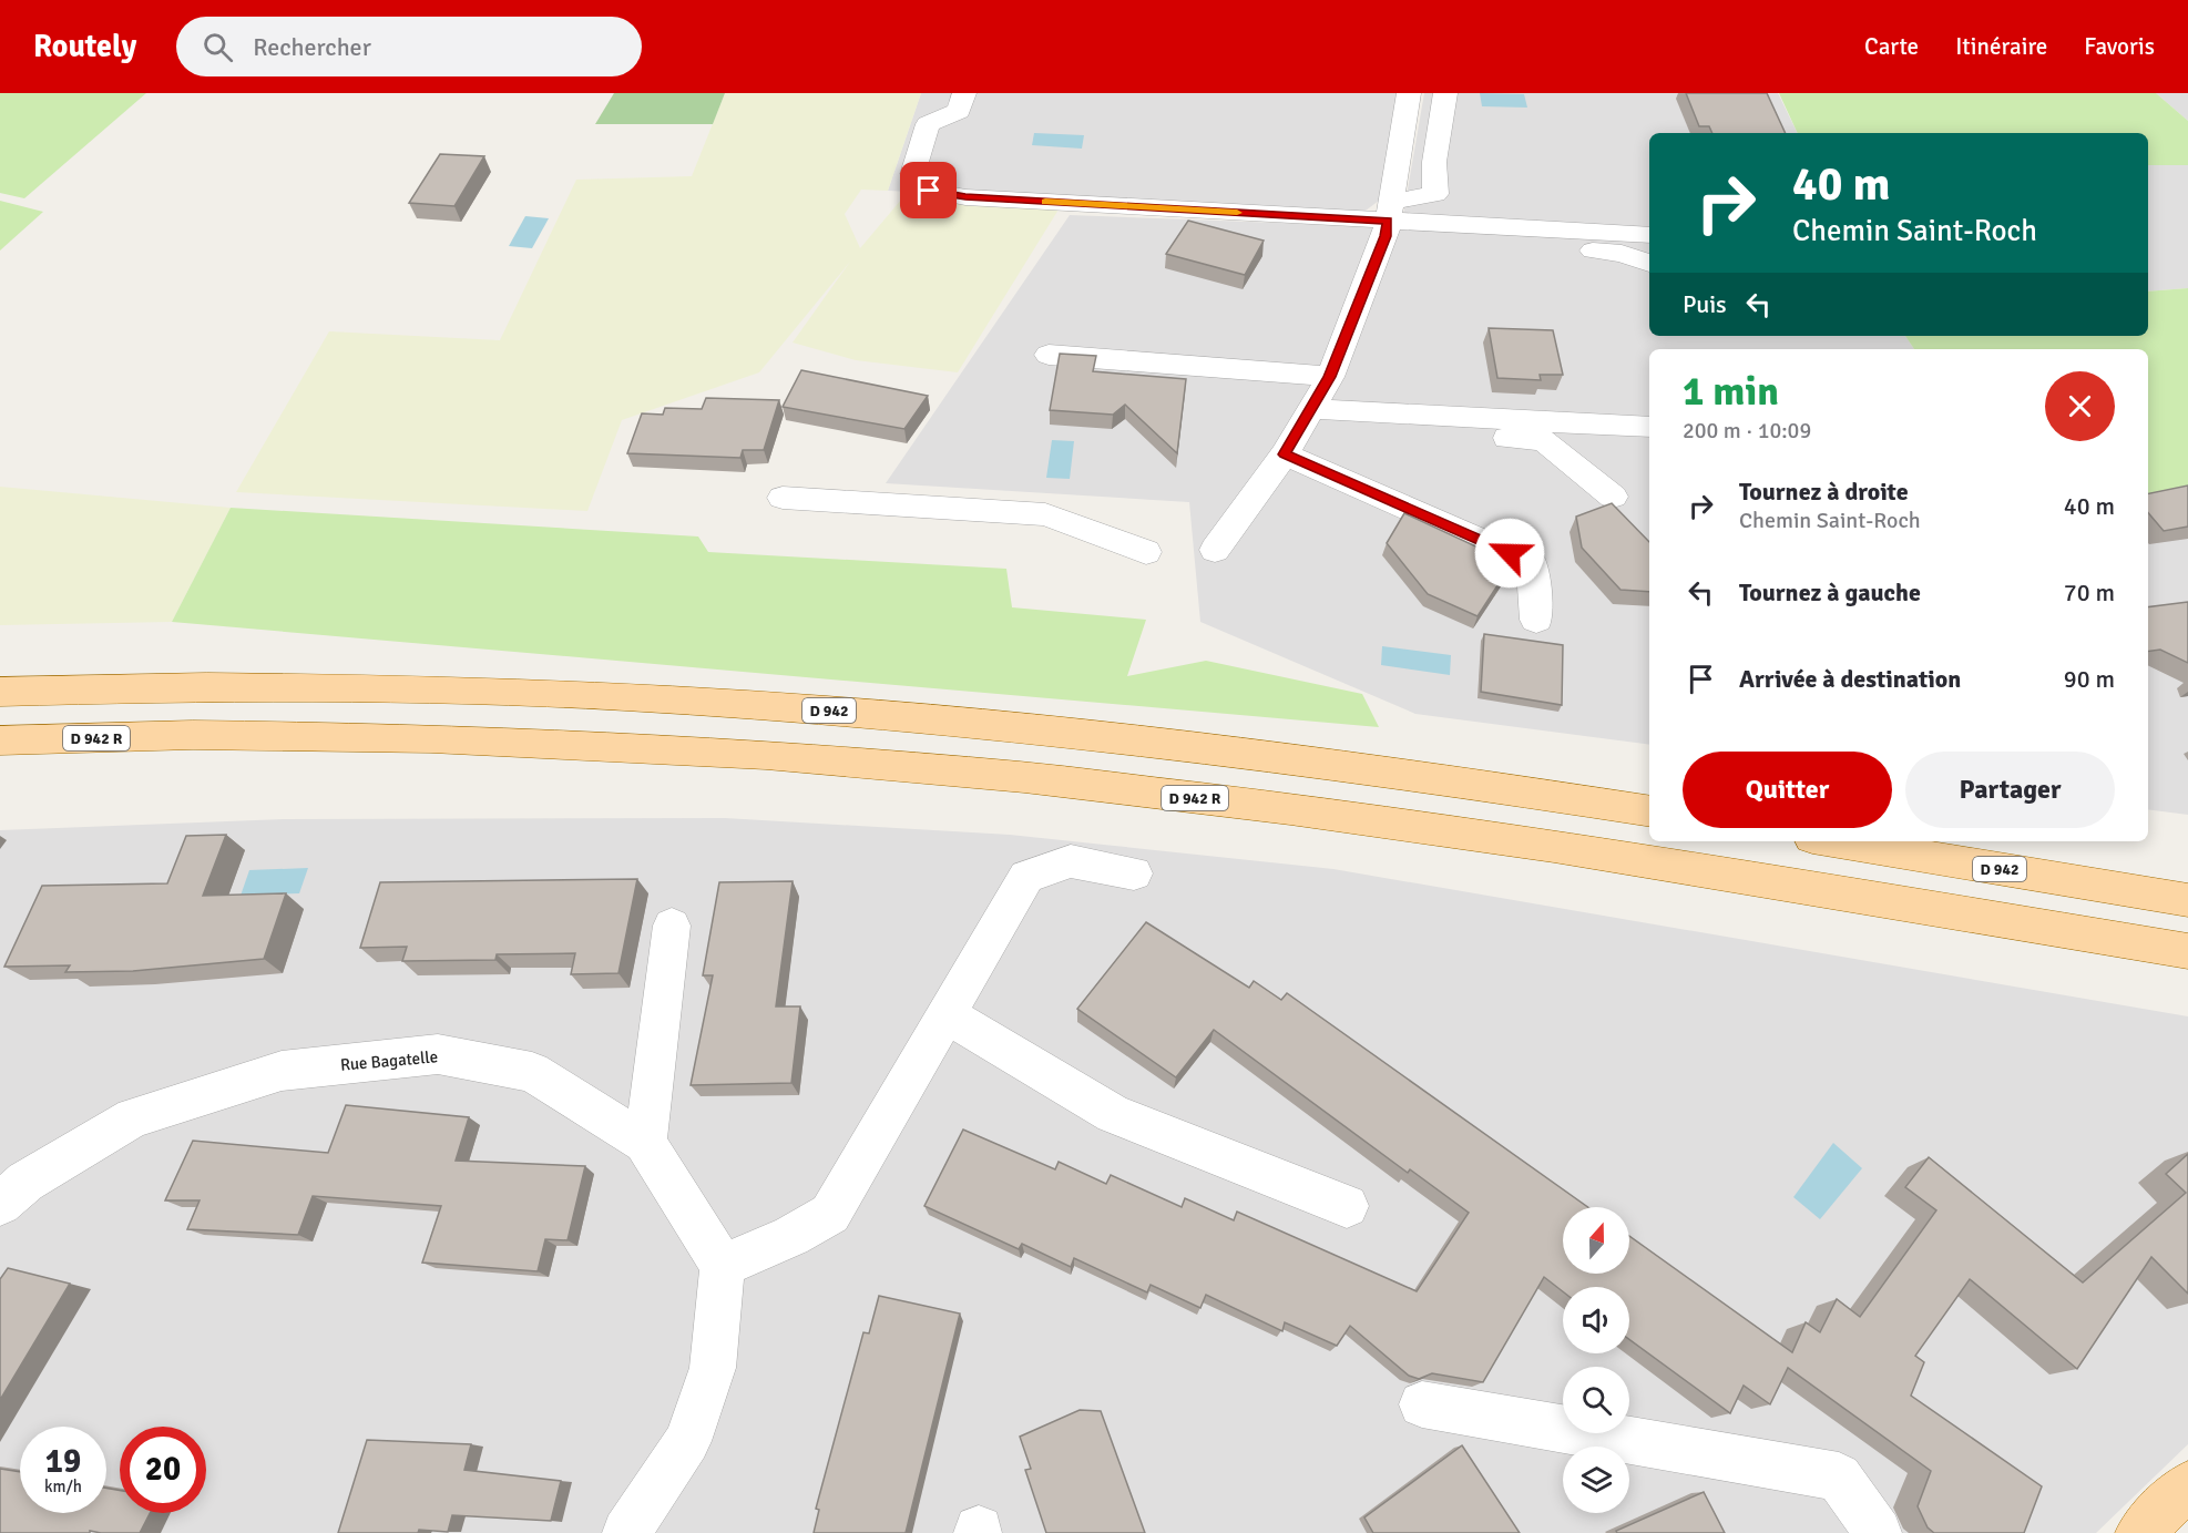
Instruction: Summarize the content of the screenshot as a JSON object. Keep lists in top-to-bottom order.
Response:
{
  "streets": {
    "main road": ["D 942", "D 942 R"],
    "street": ["Rue Bagatelle"]
  },
  "north": "top",
  "page": {
    "header": "Routely",
    "search": "Rechercher",
    "nav": ["Carte", "Itinéraire", "Favoris"],
    "turn": ["40 m", "Chemin Saint-Roch"],
    "then": "Puis",
    "heading": ["1 min", "200 m · 10:09"],
    "list": [
      {
        "name": "Tournez à droite",
        "note": "Chemin Saint-Roch",
        "value": "40 m"
      },
      {
        "name": "Tournez à gauche",
        "value": "70 m"
      },
      {
        "name": "Arrivée à destination",
        "value": "90 m"
      }
    ],
    "buttons": ["Quitter", "Partager"],
    "speed": "19 km/h",
    "limit": "20"
  }
}
